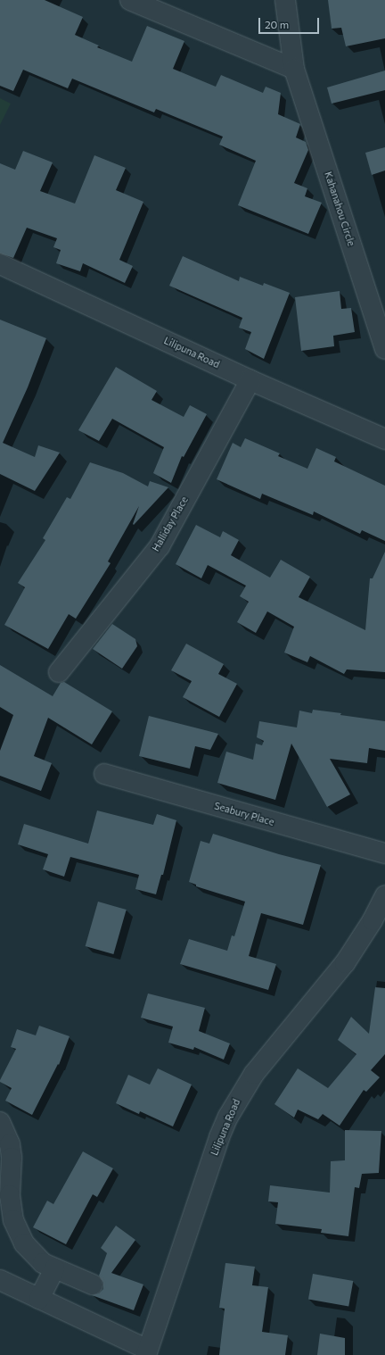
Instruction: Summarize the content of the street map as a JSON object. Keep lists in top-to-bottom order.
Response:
{
  "streets": {
    "street": [
      "Kahanahou Circle",
      "Lilipuna Road",
      "Halliday Place",
      "Seabury Place"
    ]
  },
  "crossings": [
    ["Lilipuna Road", "Halliday Place"]
  ],
  "scale_bar": "20 m"
}
